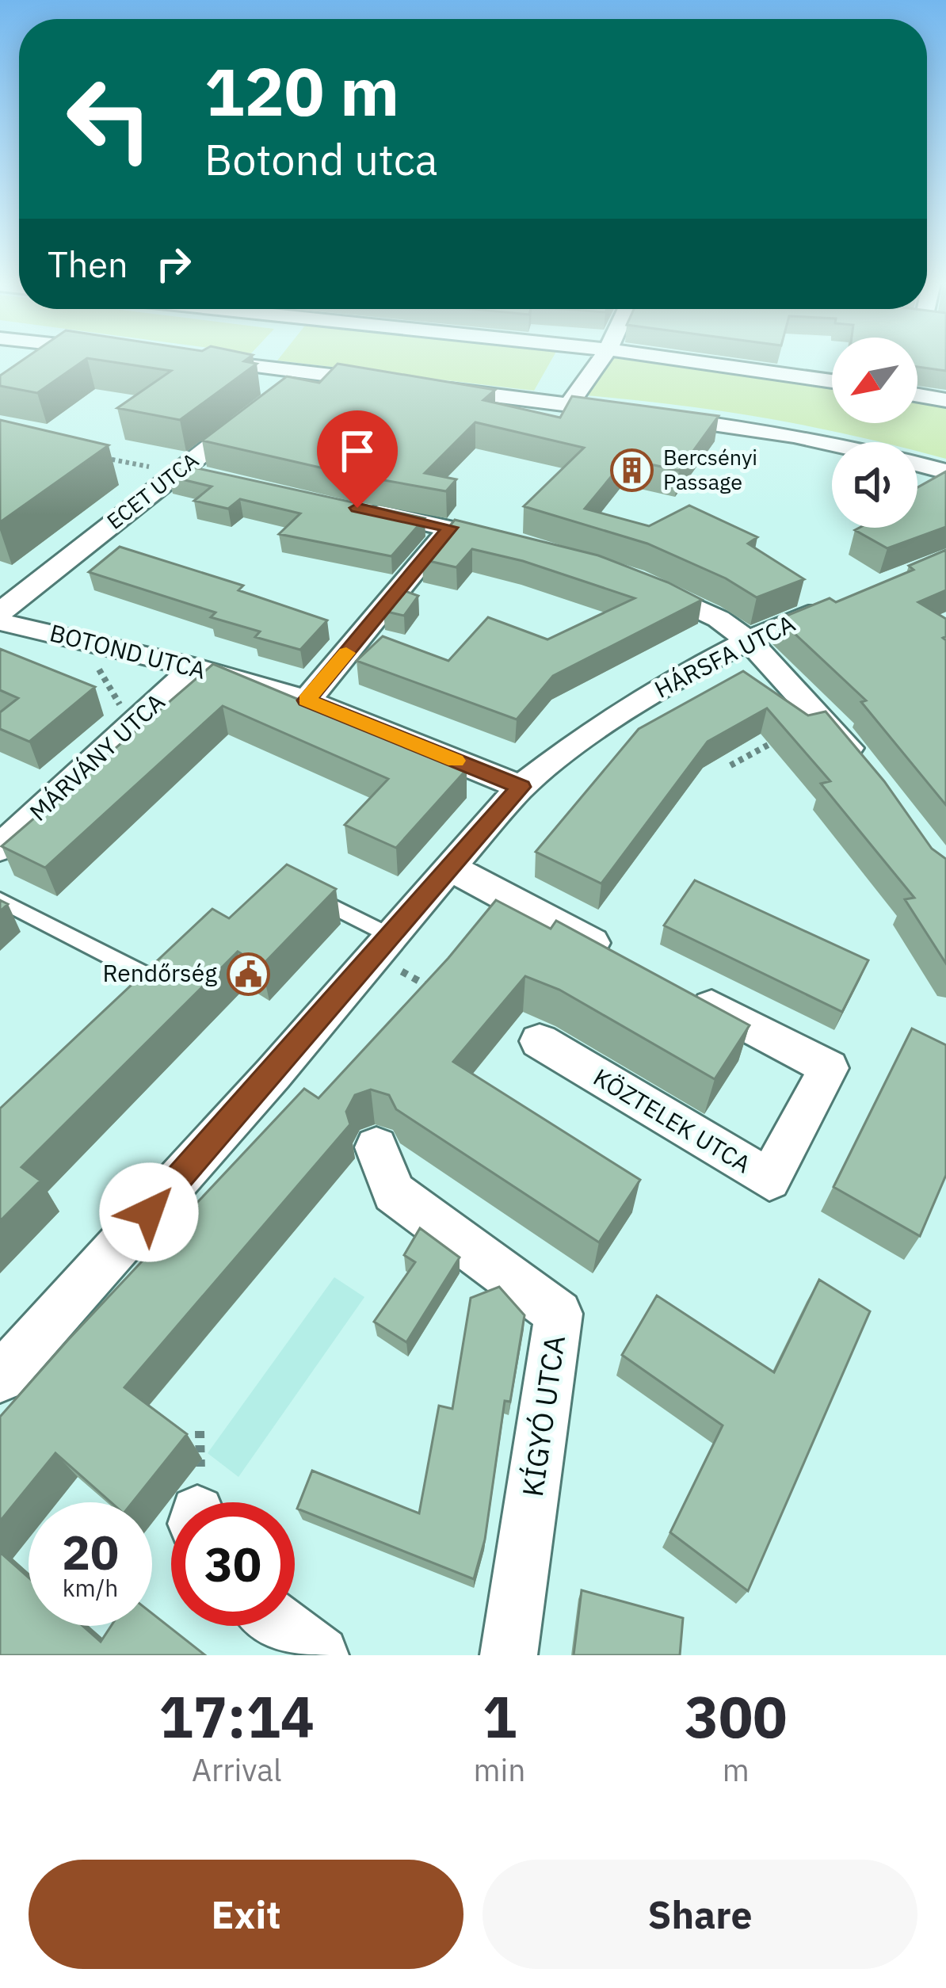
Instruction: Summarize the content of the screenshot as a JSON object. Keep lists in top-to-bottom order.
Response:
{
  "streets": {
    "street": [
      "ECET UTCA",
      "BOTOND UTCA",
      "HÁRSFA UTCA",
      "MÁRVÁNY UTCA",
      "KÖZTELEK UTCA",
      "KÍGYÓ UTCA"
    ]
  },
  "crossings": [
    ["BOTOND UTCA", "HÁRSFA UTCA"],
    ["BOTOND UTCA", "MÁRVÁNY UTCA"]
  ],
  "places": {
    "building": ["Bercsényi Passage"],
    "public building": ["Rendőrség"]
  },
  "north": "bottom left",
  "page": {
    "turn": ["120 m", "Botond utca"],
    "then": "Then",
    "speed": "20 km/h",
    "limit": "30",
    "eta": [
      "17:14",
      "Arrival",
      "1",
      "min",
      "300",
      "m"
    ],
    "buttons": ["Exit", "Share"]
  }
}
